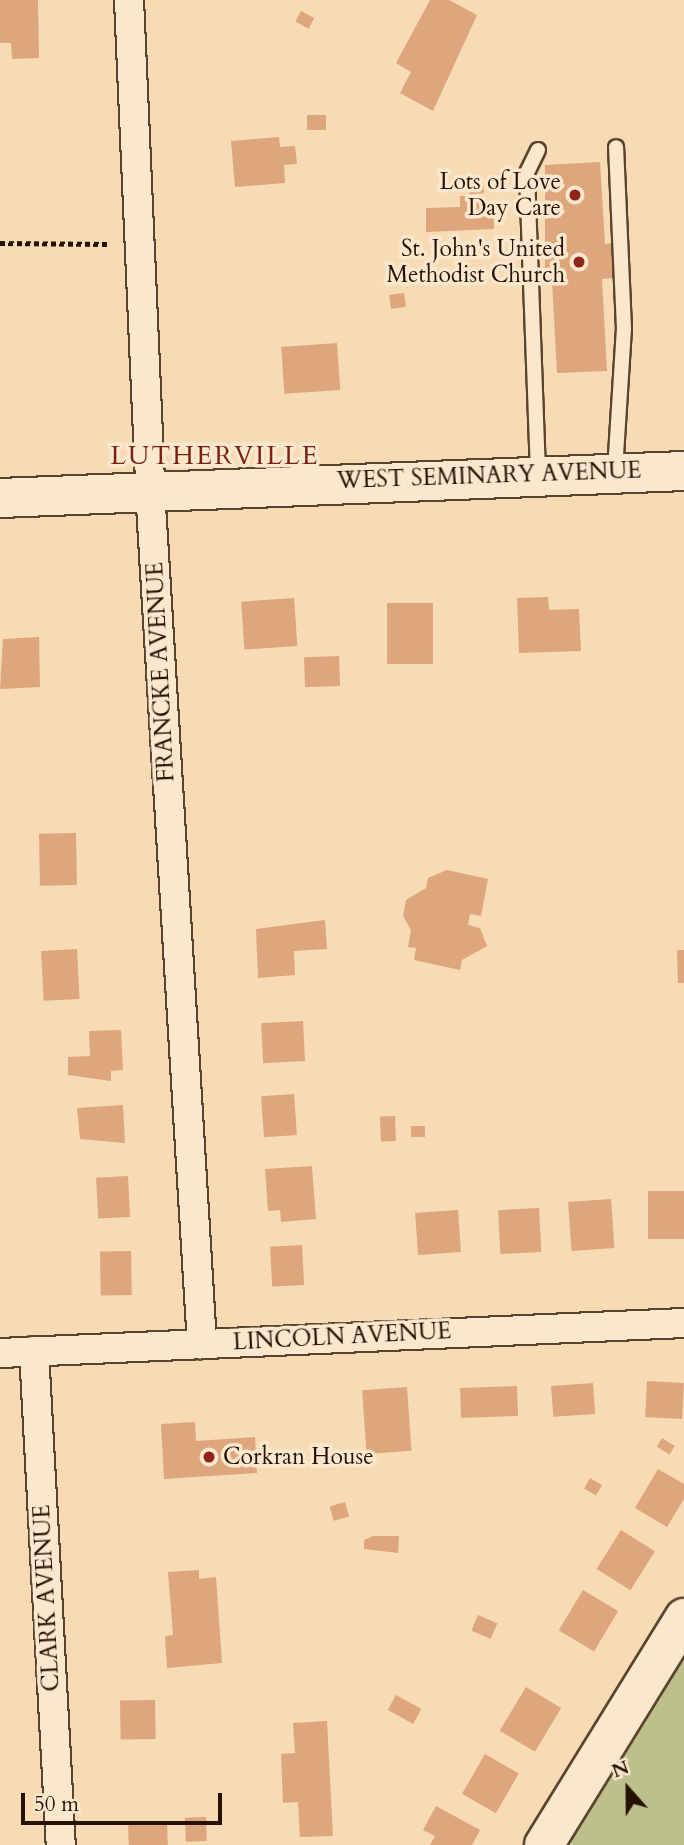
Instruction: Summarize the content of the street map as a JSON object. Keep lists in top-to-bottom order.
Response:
{
  "streets": {
    "main road": ["WEST SEMINARY AVENUE"],
    "street": ["FRANCKE AVENUE", "LINCOLN AVENUE", "CLARK AVENUE"]
  },
  "crossings": [
    ["WEST SEMINARY AVENUE", "FRANCKE AVENUE"],
    ["FRANCKE AVENUE", "LINCOLN AVENUE"],
    ["LINCOLN AVENUE", "CLARK AVENUE"]
  ],
  "districts": ["LUTHERVILLE"],
  "places": ["Lots of Love Day Care", "St. John's United Methodist Church", "Corkran House"],
  "scale_bar": "50 m",
  "north": "top"
}
